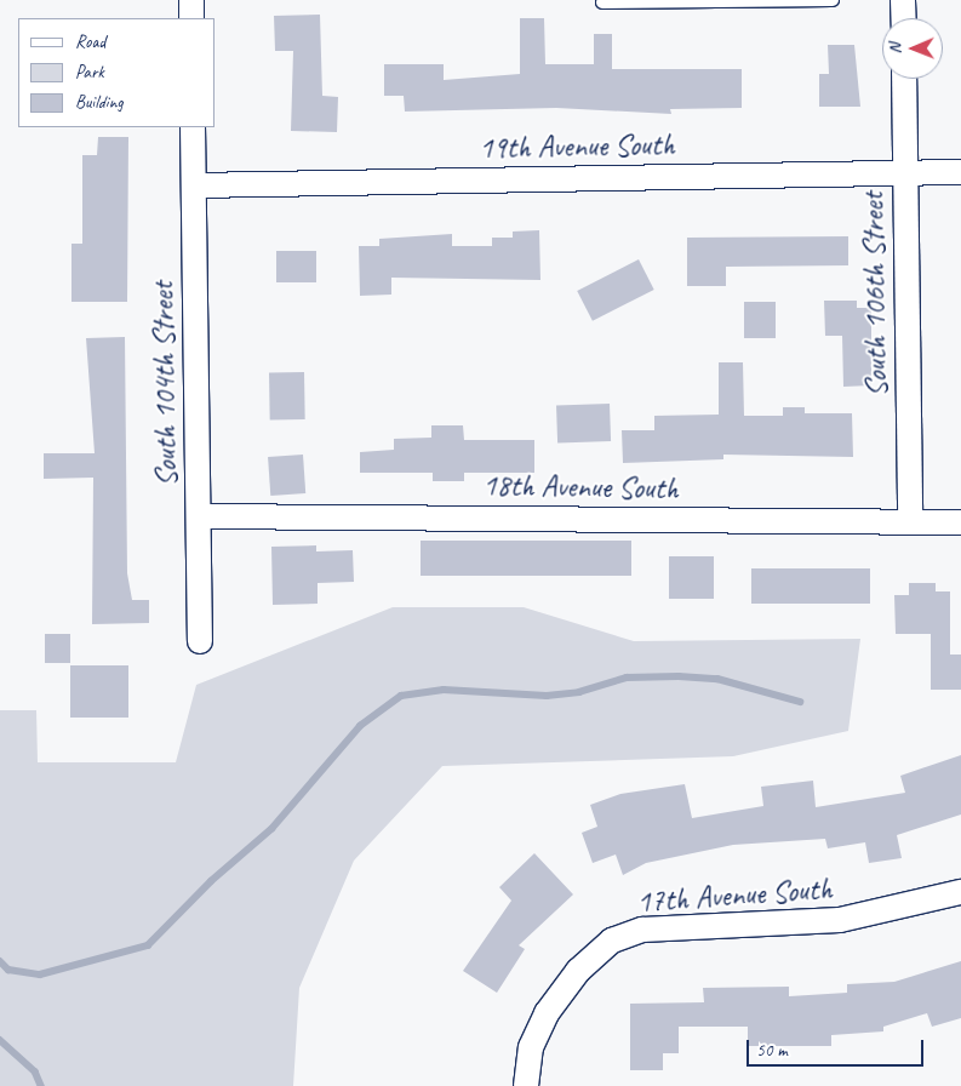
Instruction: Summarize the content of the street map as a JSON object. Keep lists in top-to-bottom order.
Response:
{
  "streets": {
    "street": [
      "19th Avenue South",
      "South 106th Street",
      "South 104th Street",
      "18th Avenue South",
      "17th Avenue South"
    ]
  },
  "crossings": [
    ["19th Avenue South", "South 106th Street"],
    ["19th Avenue South", "South 104th Street"],
    ["South 106th Street", "18th Avenue South"],
    ["South 104th Street", "18th Avenue South"]
  ],
  "legend": ["Road", "Park", "Building"],
  "scale_bar": "50 m",
  "north": "left"
}
